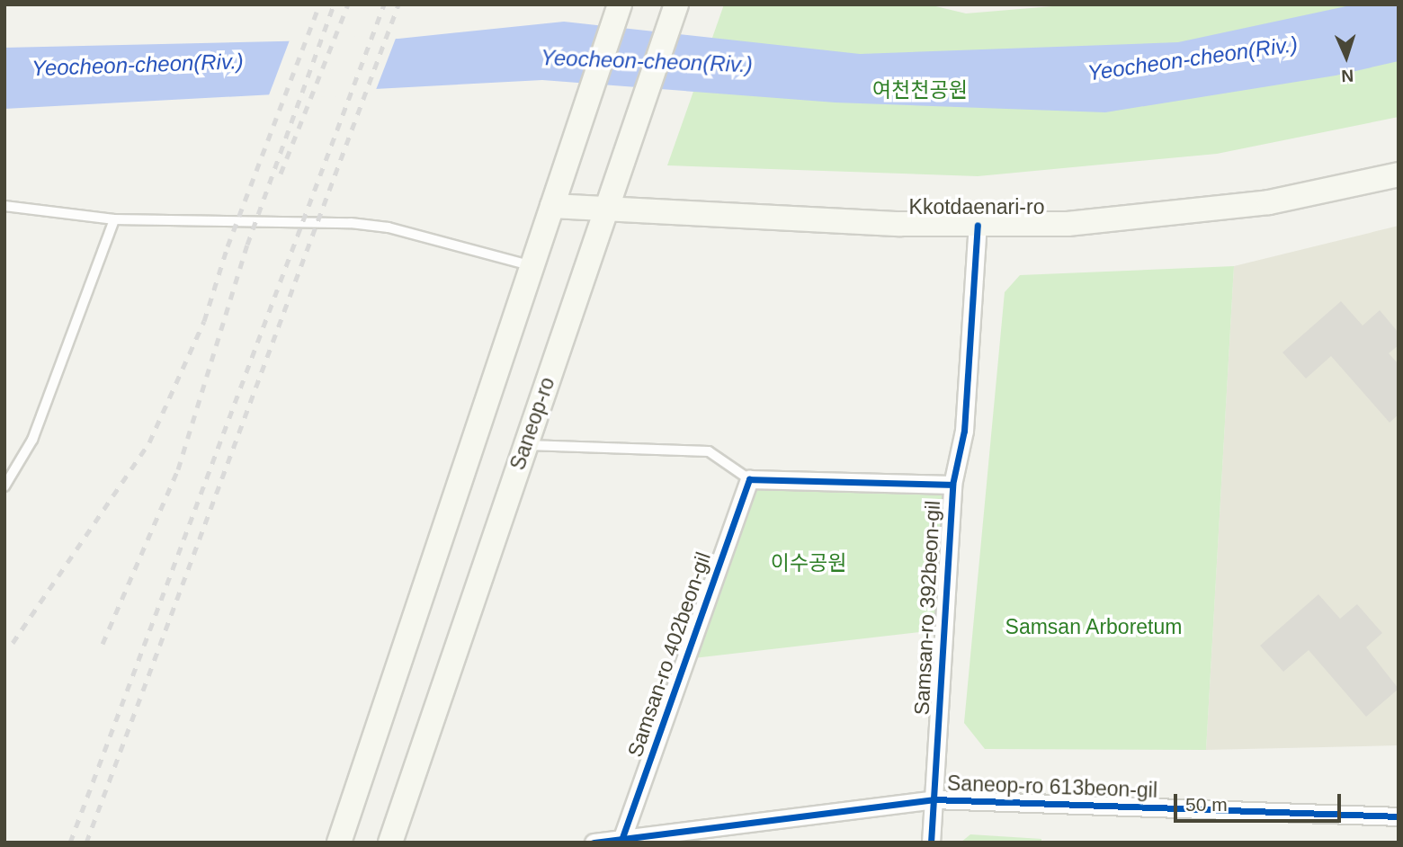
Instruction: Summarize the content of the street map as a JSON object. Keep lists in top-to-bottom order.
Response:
{
  "streets": {
    "main road": ["Kkotdaenari-ro", "Saneop-ro"],
    "street": ["Samsan-ro 392beon-gil", "Samsan-ro 402beon-gil", "Saneop-ro 613beon-gil"]
  },
  "crossings": [
    ["Kkotdaenari-ro", "Saneop-ro"],
    ["Kkotdaenari-ro", "Samsan-ro 392beon-gil"],
    ["Samsan-ro 392beon-gil", "Saneop-ro 613beon-gil"],
    ["Samsan-ro 402beon-gil", "Saneop-ro 613beon-gil"]
  ],
  "water": ["Yeocheon-cheon(Riv.)"],
  "parks": ["여천천공원", "이수공원", "Samsan Arboretum"],
  "scale_bar": "50 m",
  "north": "bottom"
}
